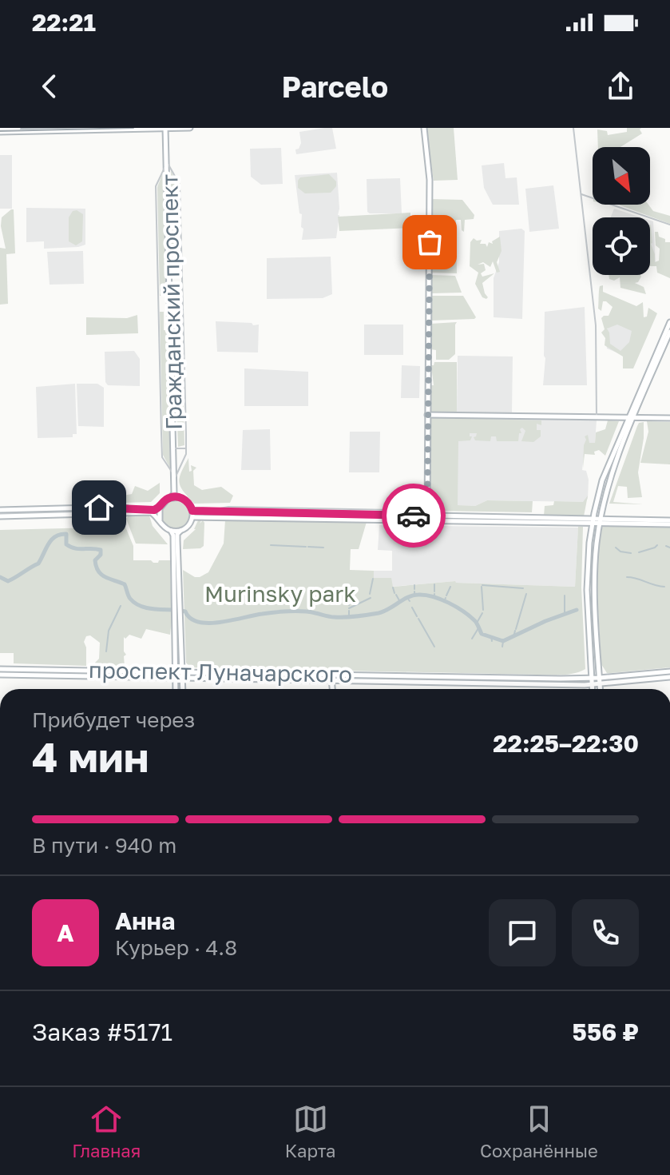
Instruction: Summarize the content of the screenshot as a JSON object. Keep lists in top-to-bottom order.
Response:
{
  "streets": {
    "main road": ["Гражданский проспект", "проспект Луначарского"]
  },
  "parks": ["Murinsky park"],
  "north": "bottom right",
  "page": {
    "status": "22:21",
    "header": "Parcelo",
    "heading": ["4 мин", "Прибудет через", "22:25–22:30"],
    "panel": [
      "Анна",
      "Курьер · 4.8",
      "Заказ #5171",
      "556 ₽"
    ],
    "bar": "В пути · 940 m",
    "round": "А",
    "tabs": ["Главная", "Карта", "Сохранённые"]
  }
}
